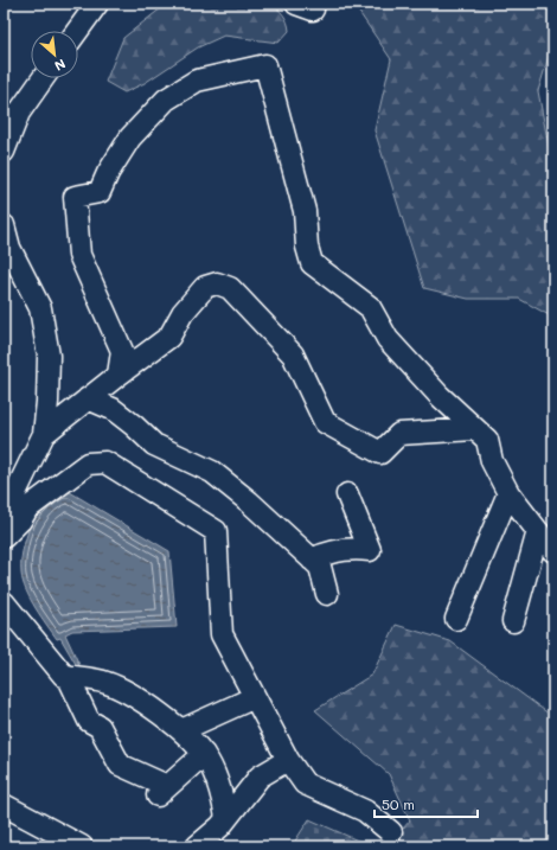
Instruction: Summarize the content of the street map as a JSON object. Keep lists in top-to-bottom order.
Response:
{
  "scale_bar": "50 m",
  "north": "bottom right"
}
